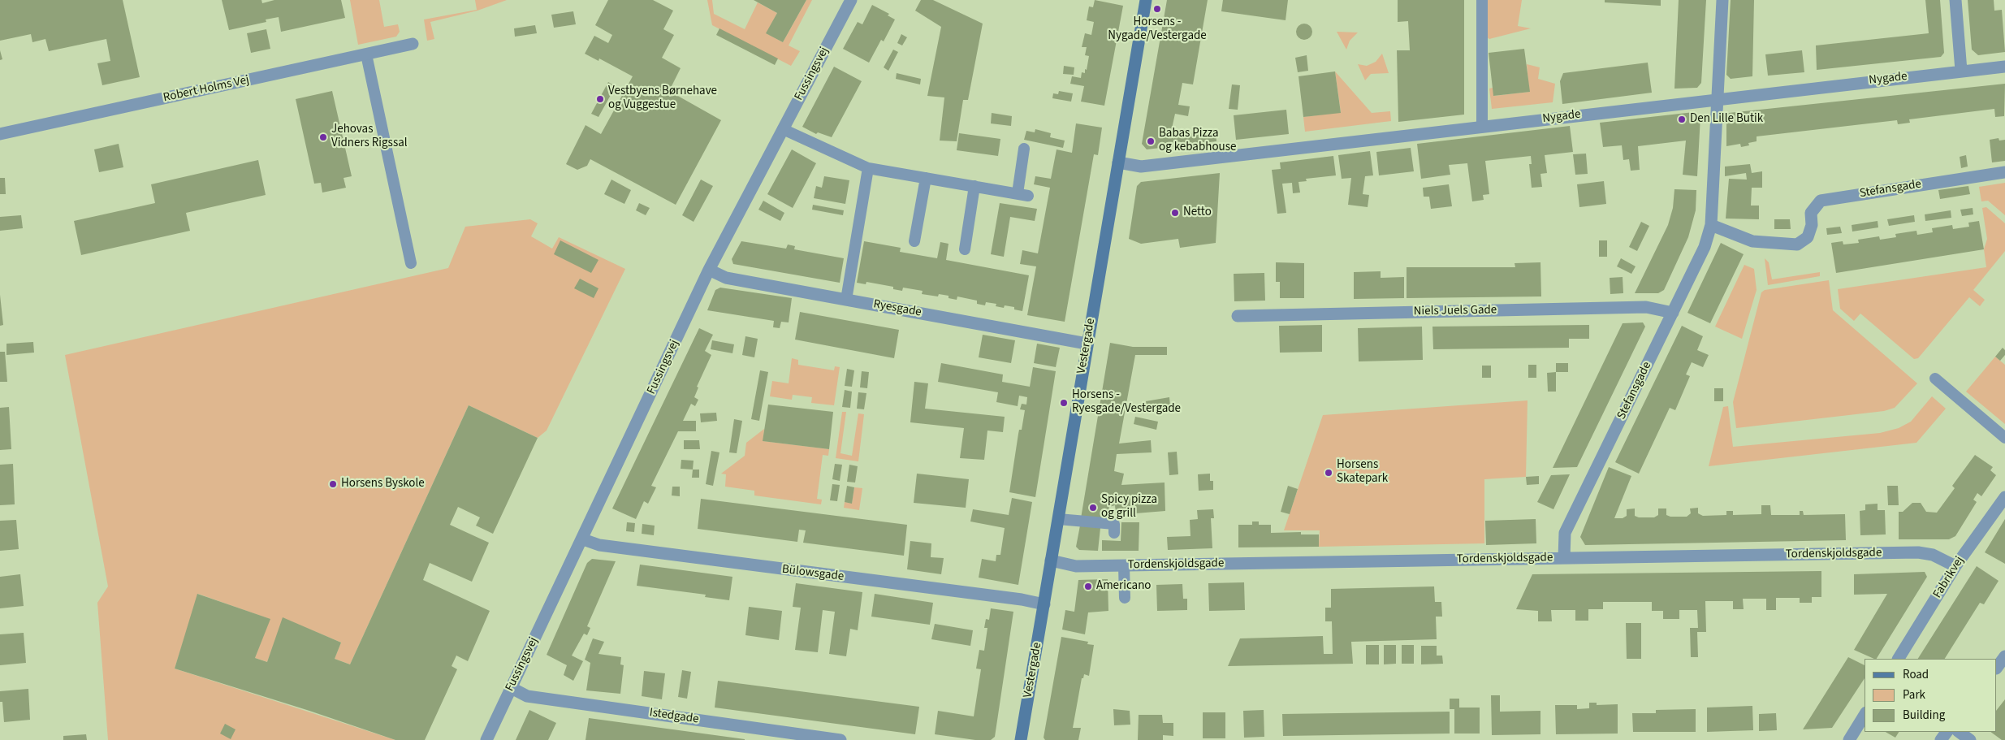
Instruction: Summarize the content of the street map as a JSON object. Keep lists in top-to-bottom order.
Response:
{
  "streets": {
    "main road": ["Vestergade"],
    "street": [
      "Fussingsvej",
      "Nygade",
      "Robert Holms Vej",
      "Stefansgade",
      "Ryesgade",
      "Niels Juels Gade",
      "Tordenskjoldsgade",
      "Bülowsgade",
      "Fabrikvej",
      "Istedgade"
    ]
  },
  "crossings": [
    ["Fussingsvej", "Ryesgade"],
    ["Fussingsvej", "Bülowsgade"],
    ["Fussingsvej", "Istedgade"],
    ["Nygade", "Stefansgade"],
    ["Nygade", "Vestergade"],
    ["Stefansgade", "Niels Juels Gade"],
    ["Stefansgade", "Tordenskjoldsgade"],
    ["Ryesgade", "Vestergade"],
    ["Vestergade", "Tordenskjoldsgade"],
    ["Vestergade", "Bülowsgade"],
    ["Tordenskjoldsgade", "Fabrikvej"]
  ],
  "places": [
    "Horsens - Nygade/Vestergade",
    "Vestbyens Børnehave og Vuggestue",
    "Den Lille Butik",
    "Jehovas Vidners Rigssal",
    "Babas Pizza og kebabhouse",
    "Netto",
    "Horsens - Ryesgade/Vestergade",
    "Horsens Skatepark",
    "Horsens Byskole",
    "Spicy pizza og grill",
    "Americano"
  ],
  "legend": ["Road", "Park", "Building"]
}
